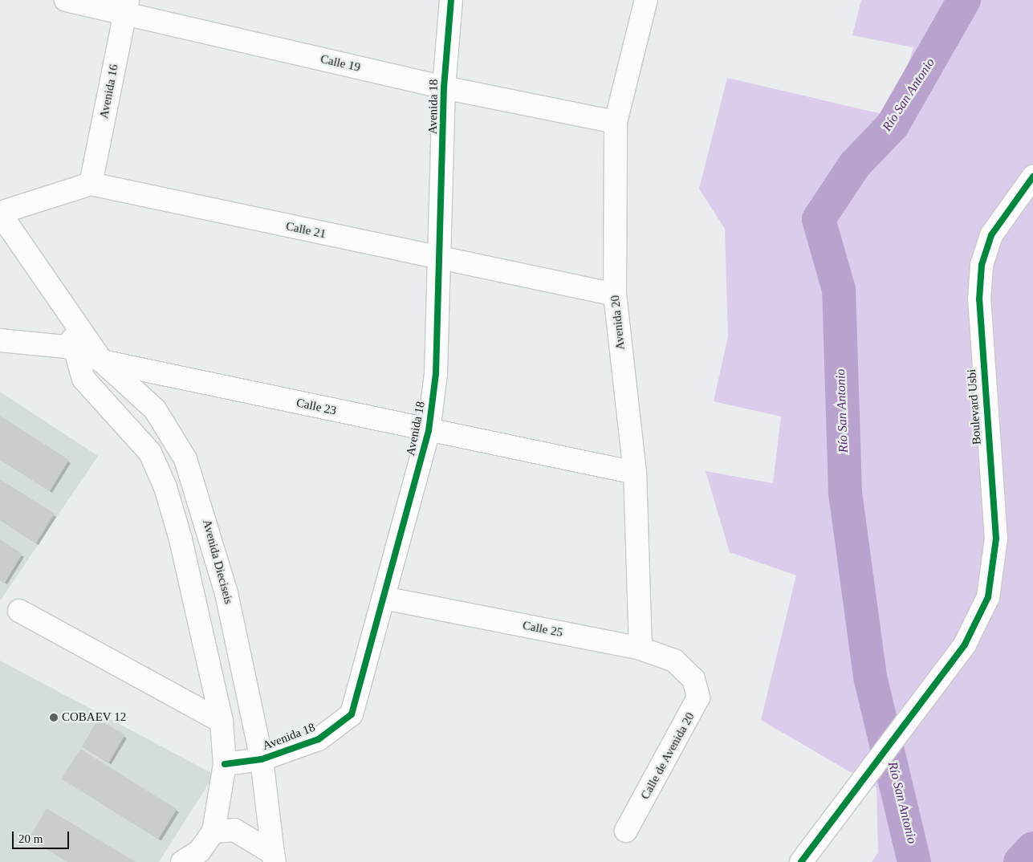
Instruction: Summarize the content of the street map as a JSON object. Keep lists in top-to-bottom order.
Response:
{
  "streets": {
    "street": [
      "Calle 19",
      "Avenida 16",
      "Avenida 18",
      "Calle 21",
      "Avenida 20",
      "Calle 23",
      "Boulevard Usbi",
      "Avenida Dieciseis",
      "Calle 25",
      "Calle de Avenida 20"
    ]
  },
  "crossings": [
    ["Calle 19", "Avenida 16"],
    ["Calle 19", "Avenida 18"],
    ["Calle 19", "Avenida 20"],
    ["Avenida 16", "Calle 21"],
    ["Avenida 18", "Calle 21"],
    ["Avenida 18", "Calle 23"],
    ["Avenida 18", "Avenida Dieciseis"],
    ["Avenida 18", "Calle 25"],
    ["Calle 21", "Avenida 20"],
    ["Avenida 20", "Calle 23"],
    ["Avenida 20", "Calle 25"],
    ["Calle 23", "Avenida Dieciseis"],
    ["Calle 25", "Calle de Avenida 20"]
  ],
  "water": ["Río San Antonio"],
  "places": ["COBAEV 12"],
  "scale_bar": "20 m"
}
